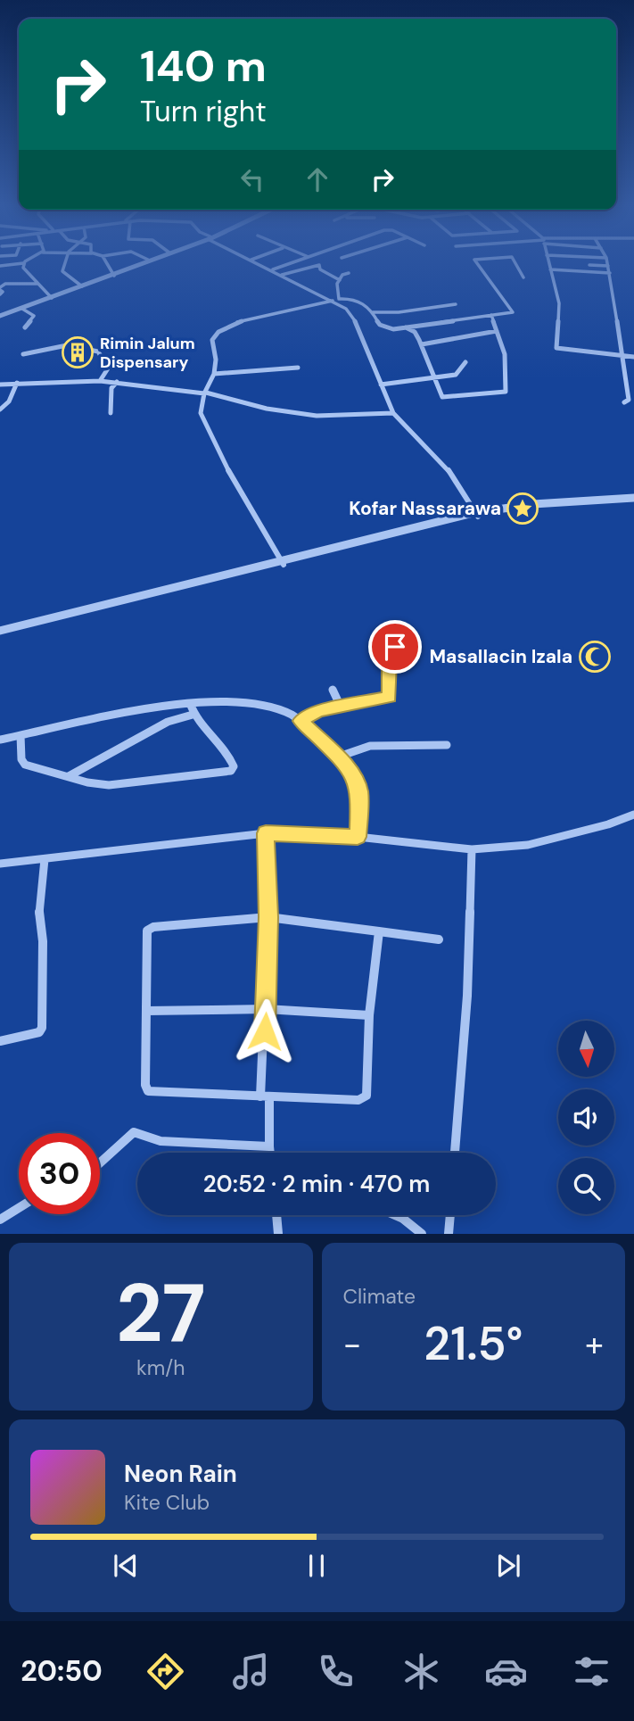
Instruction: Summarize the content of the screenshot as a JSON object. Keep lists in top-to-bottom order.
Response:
{
  "places": {
    "building": ["Rimin Jalum Dispensary"],
    "place": ["Kofar Nassarawa"],
    "mosque": ["Masallacin Izala"]
  },
  "north": "bottom",
  "page": {
    "turn": ["140 m", "Turn right"],
    "limit": "30",
    "trip": "20:52 · 2 min · 470 m",
    "tile": [
      ["27", "km/h"],
      "Climate"
    ],
    "heat": ["−", "21.5°", "+"],
    "song": ["Neon Rain", "Kite Club"],
    "tabs": "20:50"
  }
}
